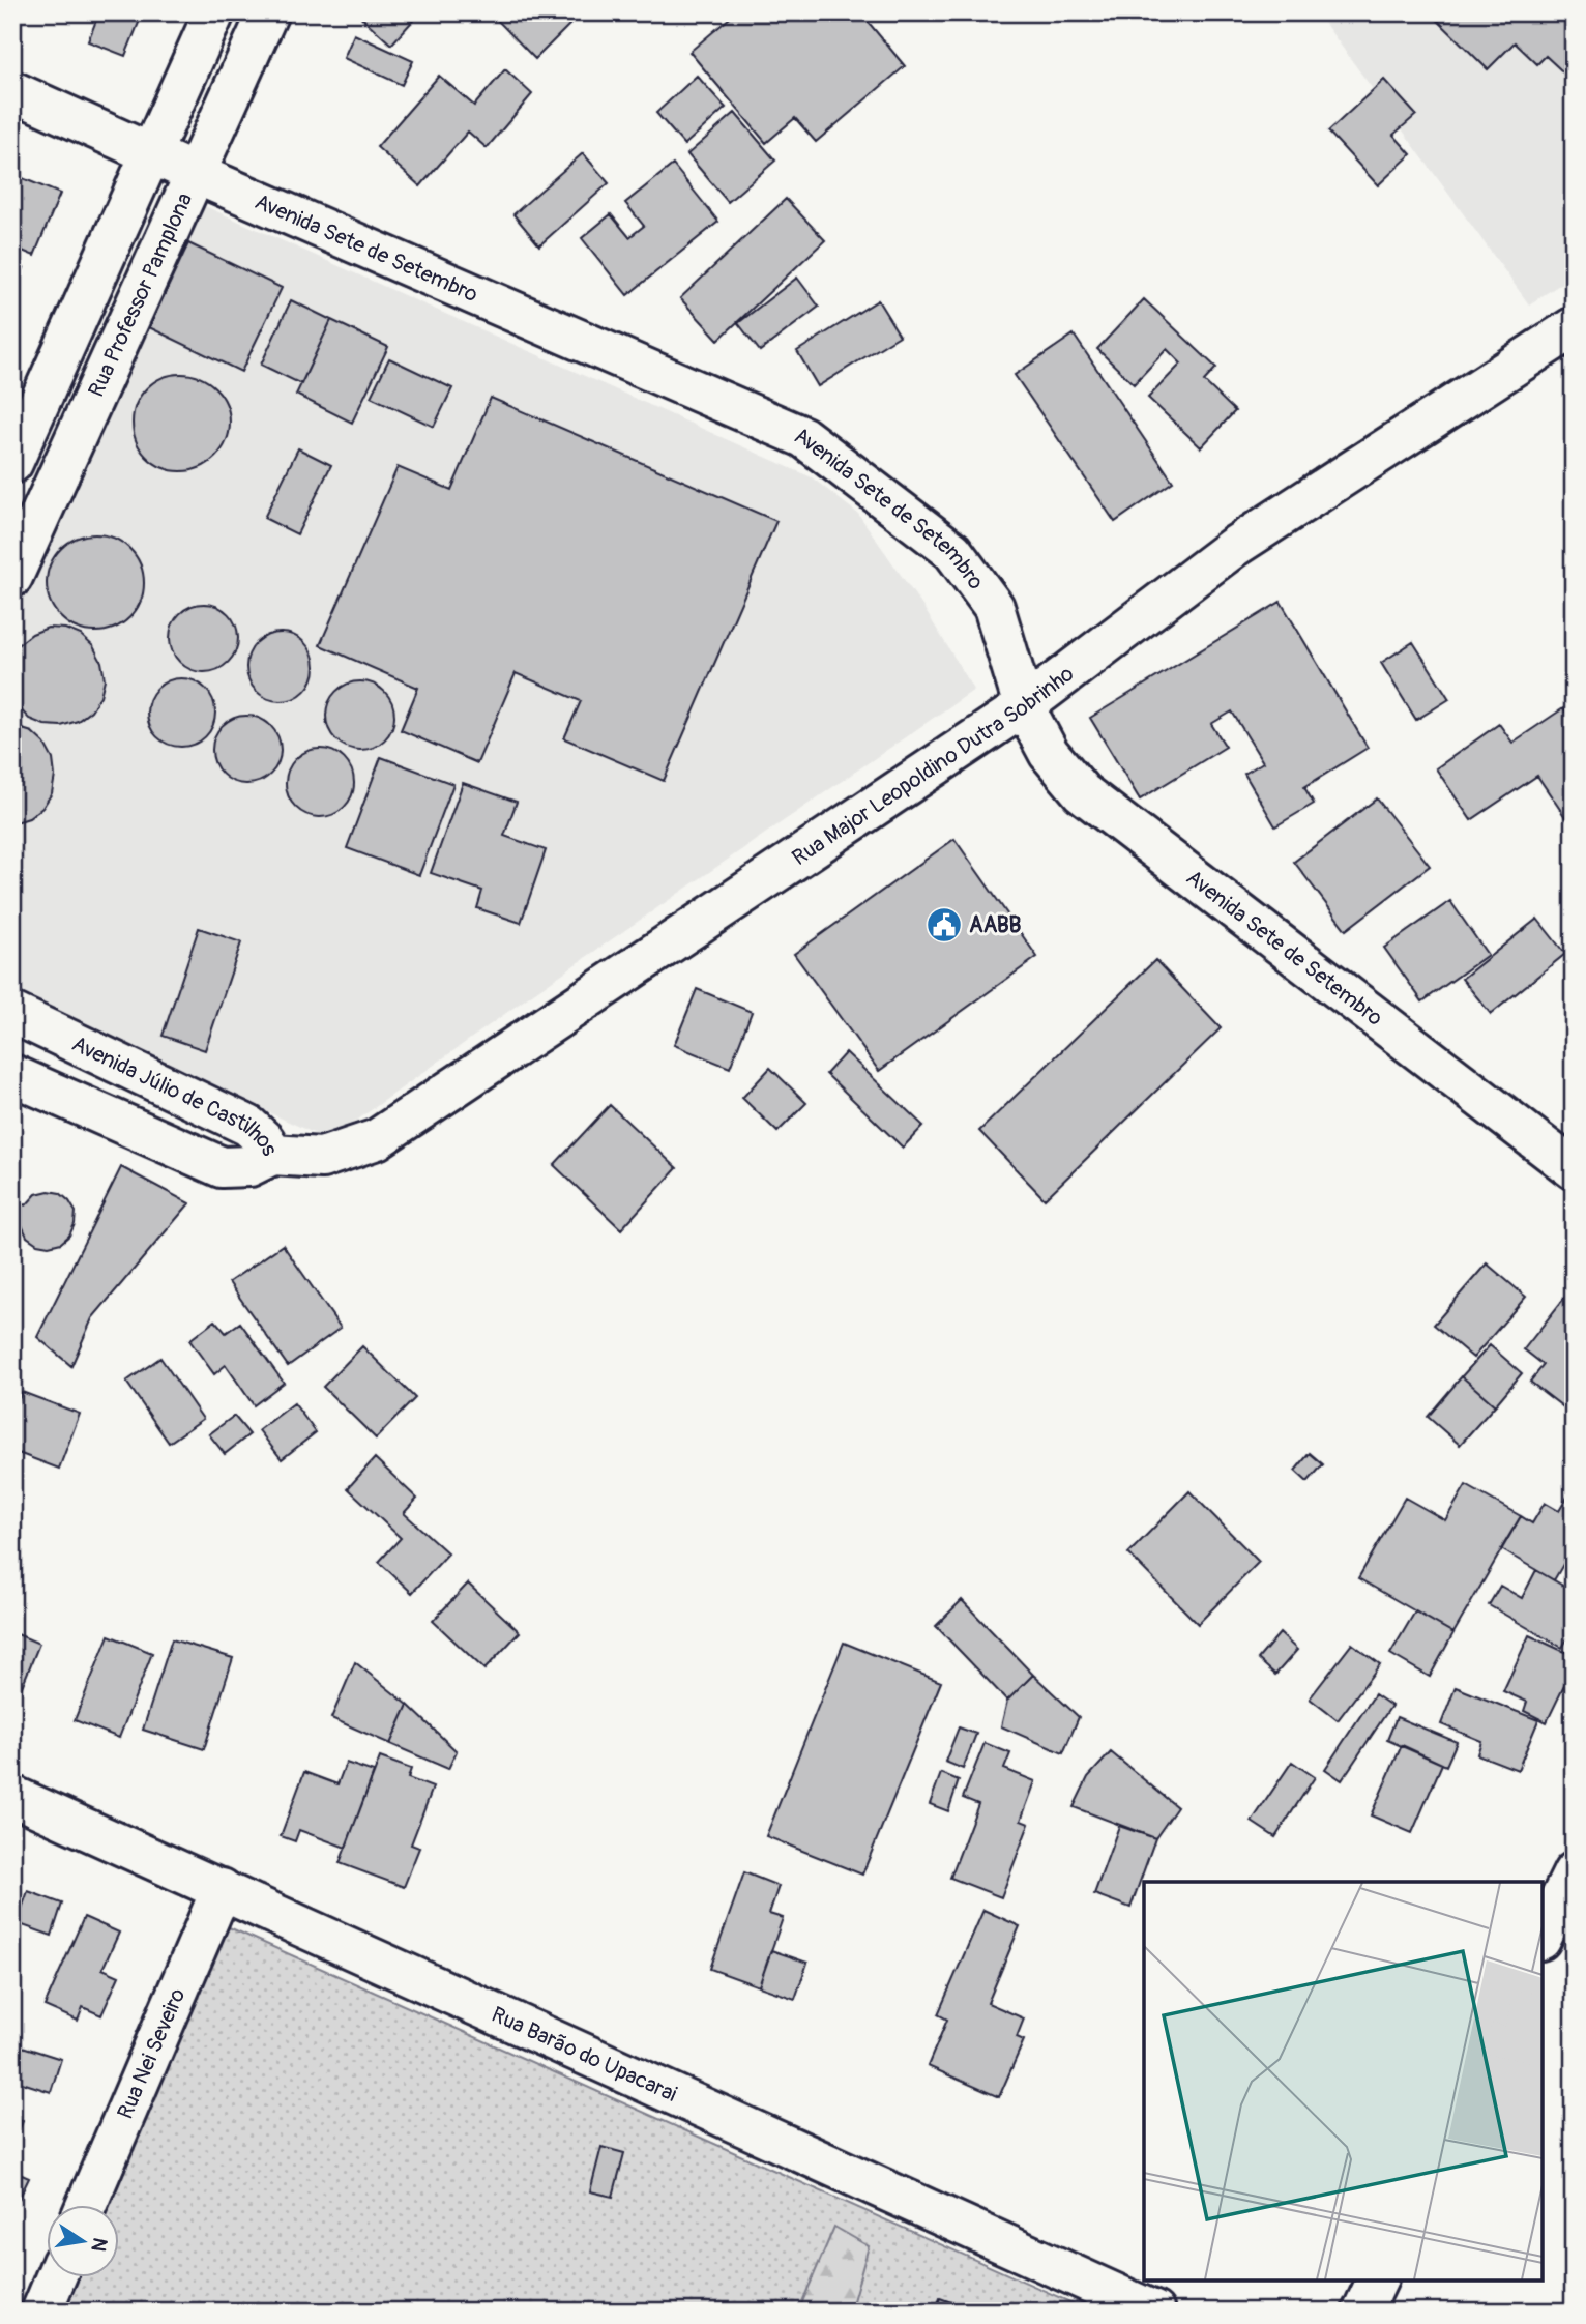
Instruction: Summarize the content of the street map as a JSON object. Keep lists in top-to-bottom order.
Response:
{
  "streets": {
    "street": [
      "Avenida Sete de Setembro",
      "Rua Professor Pamplona",
      "Rua Major Leopoldino Dutra Sobrinho",
      "Avenida Júlio de Castilhos",
      "Rua Barão do Upacarai",
      "Rua Nei Seveiro"
    ]
  },
  "crossings": [
    ["Avenida Sete de Setembro", "Rua Professor Pamplona"],
    ["Avenida Sete de Setembro", "Rua Major Leopoldino Dutra Sobrinho"],
    ["Rua Major Leopoldino Dutra Sobrinho", "Avenida Júlio de Castilhos"],
    ["Rua Barão do Upacarai", "Rua Nei Seveiro"]
  ],
  "places": {
    "public building": ["AABB"]
  },
  "north": "right"
}
